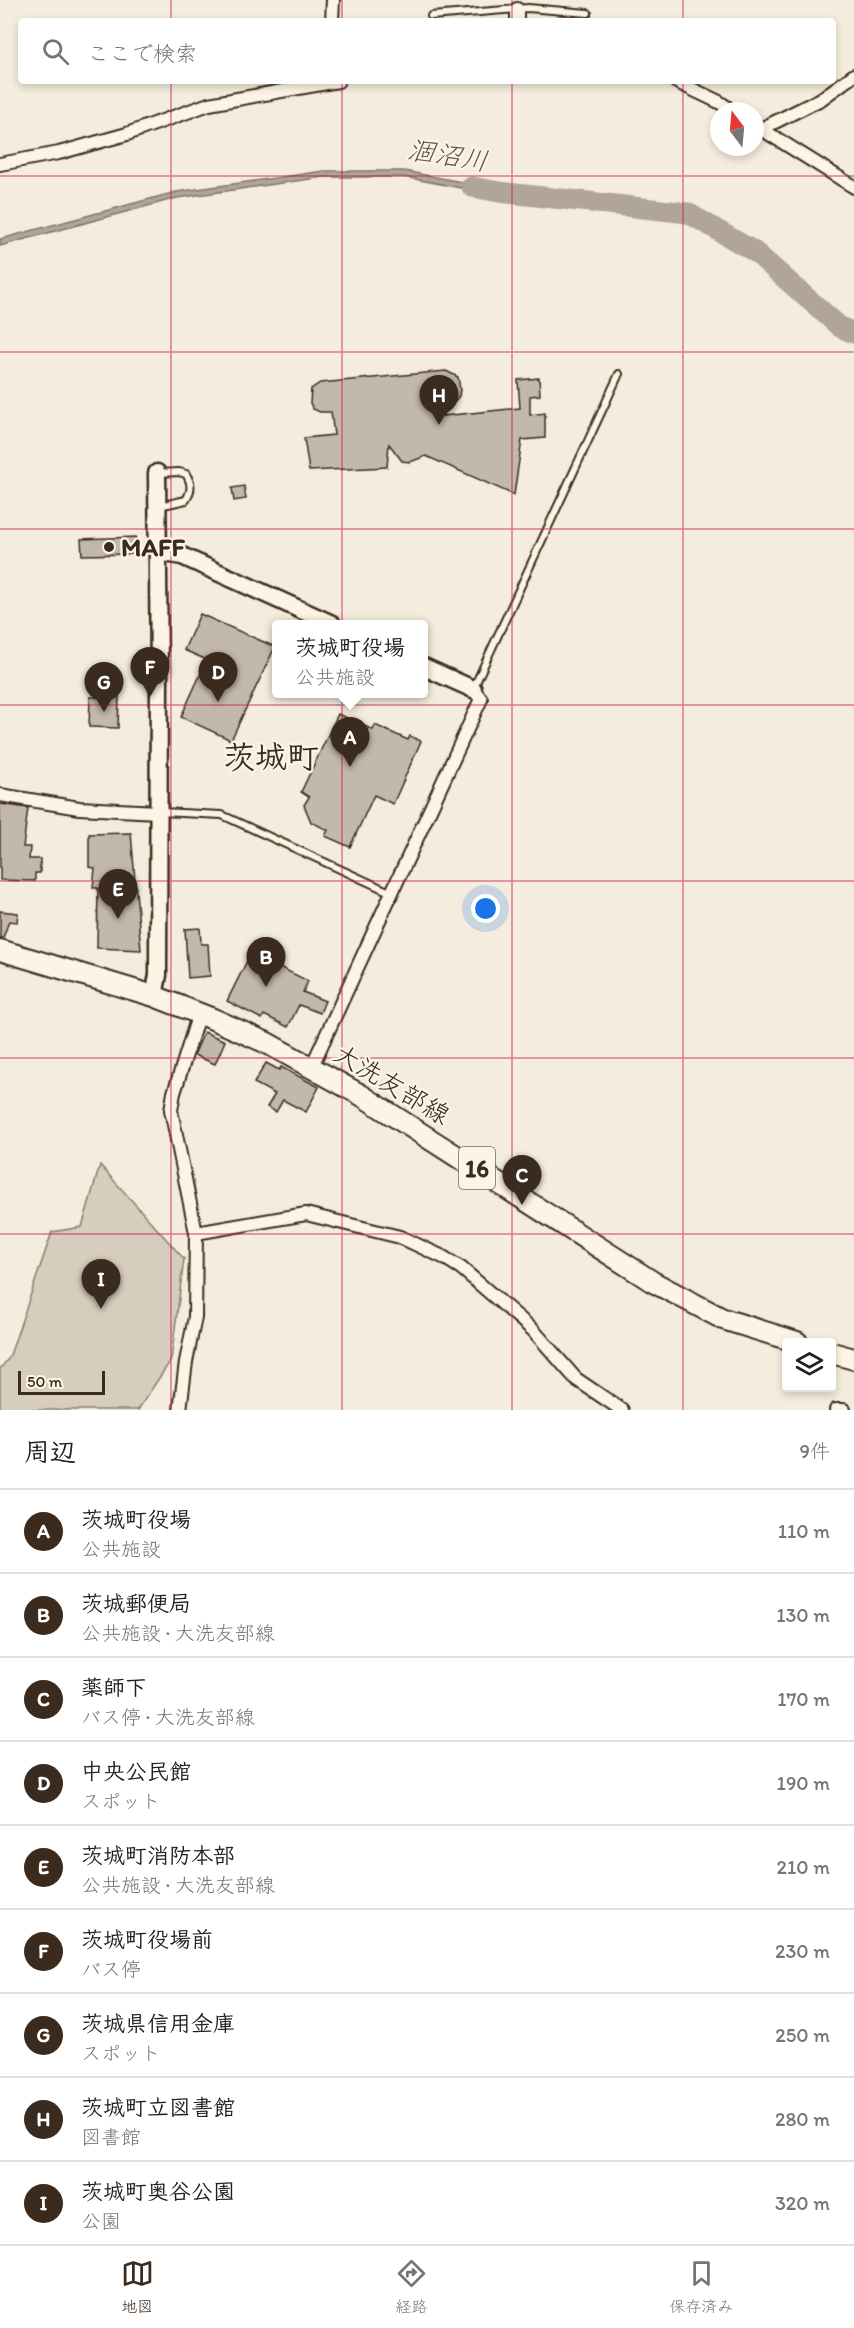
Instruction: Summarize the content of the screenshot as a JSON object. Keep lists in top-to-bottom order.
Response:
{
  "streets": {
    "main road": ["大洗友部線", "16"]
  },
  "districts": ["茨城町"],
  "water": ["涸沼川"],
  "places": ["MAFF"],
  "scale_bar": "50 m",
  "north": "top",
  "page": {
    "search": "ここで検索",
    "pins": [
      "H",
      "F",
      "D",
      "G",
      "A",
      "E",
      "B",
      "C",
      "I"
    ],
    "popup": ["茨城町役場", "公共施設"],
    "scale": "50 m",
    "heading": ["周辺", "9件"],
    "list": [
      {
        "mark": "A",
        "name": "茨城町役場",
        "note": "公共施設",
        "value": "110 m"
      },
      {
        "mark": "B",
        "name": "茨城郵便局",
        "note": "公共施設 · 大洗友部線",
        "value": "130 m"
      },
      {
        "mark": "C",
        "name": "薬師下",
        "note": "バス停 · 大洗友部線",
        "value": "170 m"
      },
      {
        "mark": "D",
        "name": "中央公民館",
        "note": "スポット",
        "value": "190 m"
      },
      {
        "mark": "E",
        "name": "茨城町消防本部",
        "note": "公共施設 · 大洗友部線",
        "value": "210 m"
      },
      {
        "mark": "F",
        "name": "茨城町役場前",
        "note": "バス停",
        "value": "230 m"
      },
      {
        "mark": "G",
        "name": "茨城県信用金庫",
        "note": "スポット",
        "value": "250 m"
      },
      {
        "mark": "H",
        "name": "茨城町立図書館",
        "note": "図書館",
        "value": "280 m"
      },
      {
        "mark": "I",
        "name": "茨城町奥谷公園",
        "note": "公園",
        "value": "320 m"
      }
    ],
    "nav": ["地図", "経路", "保存済み"]
  }
}
